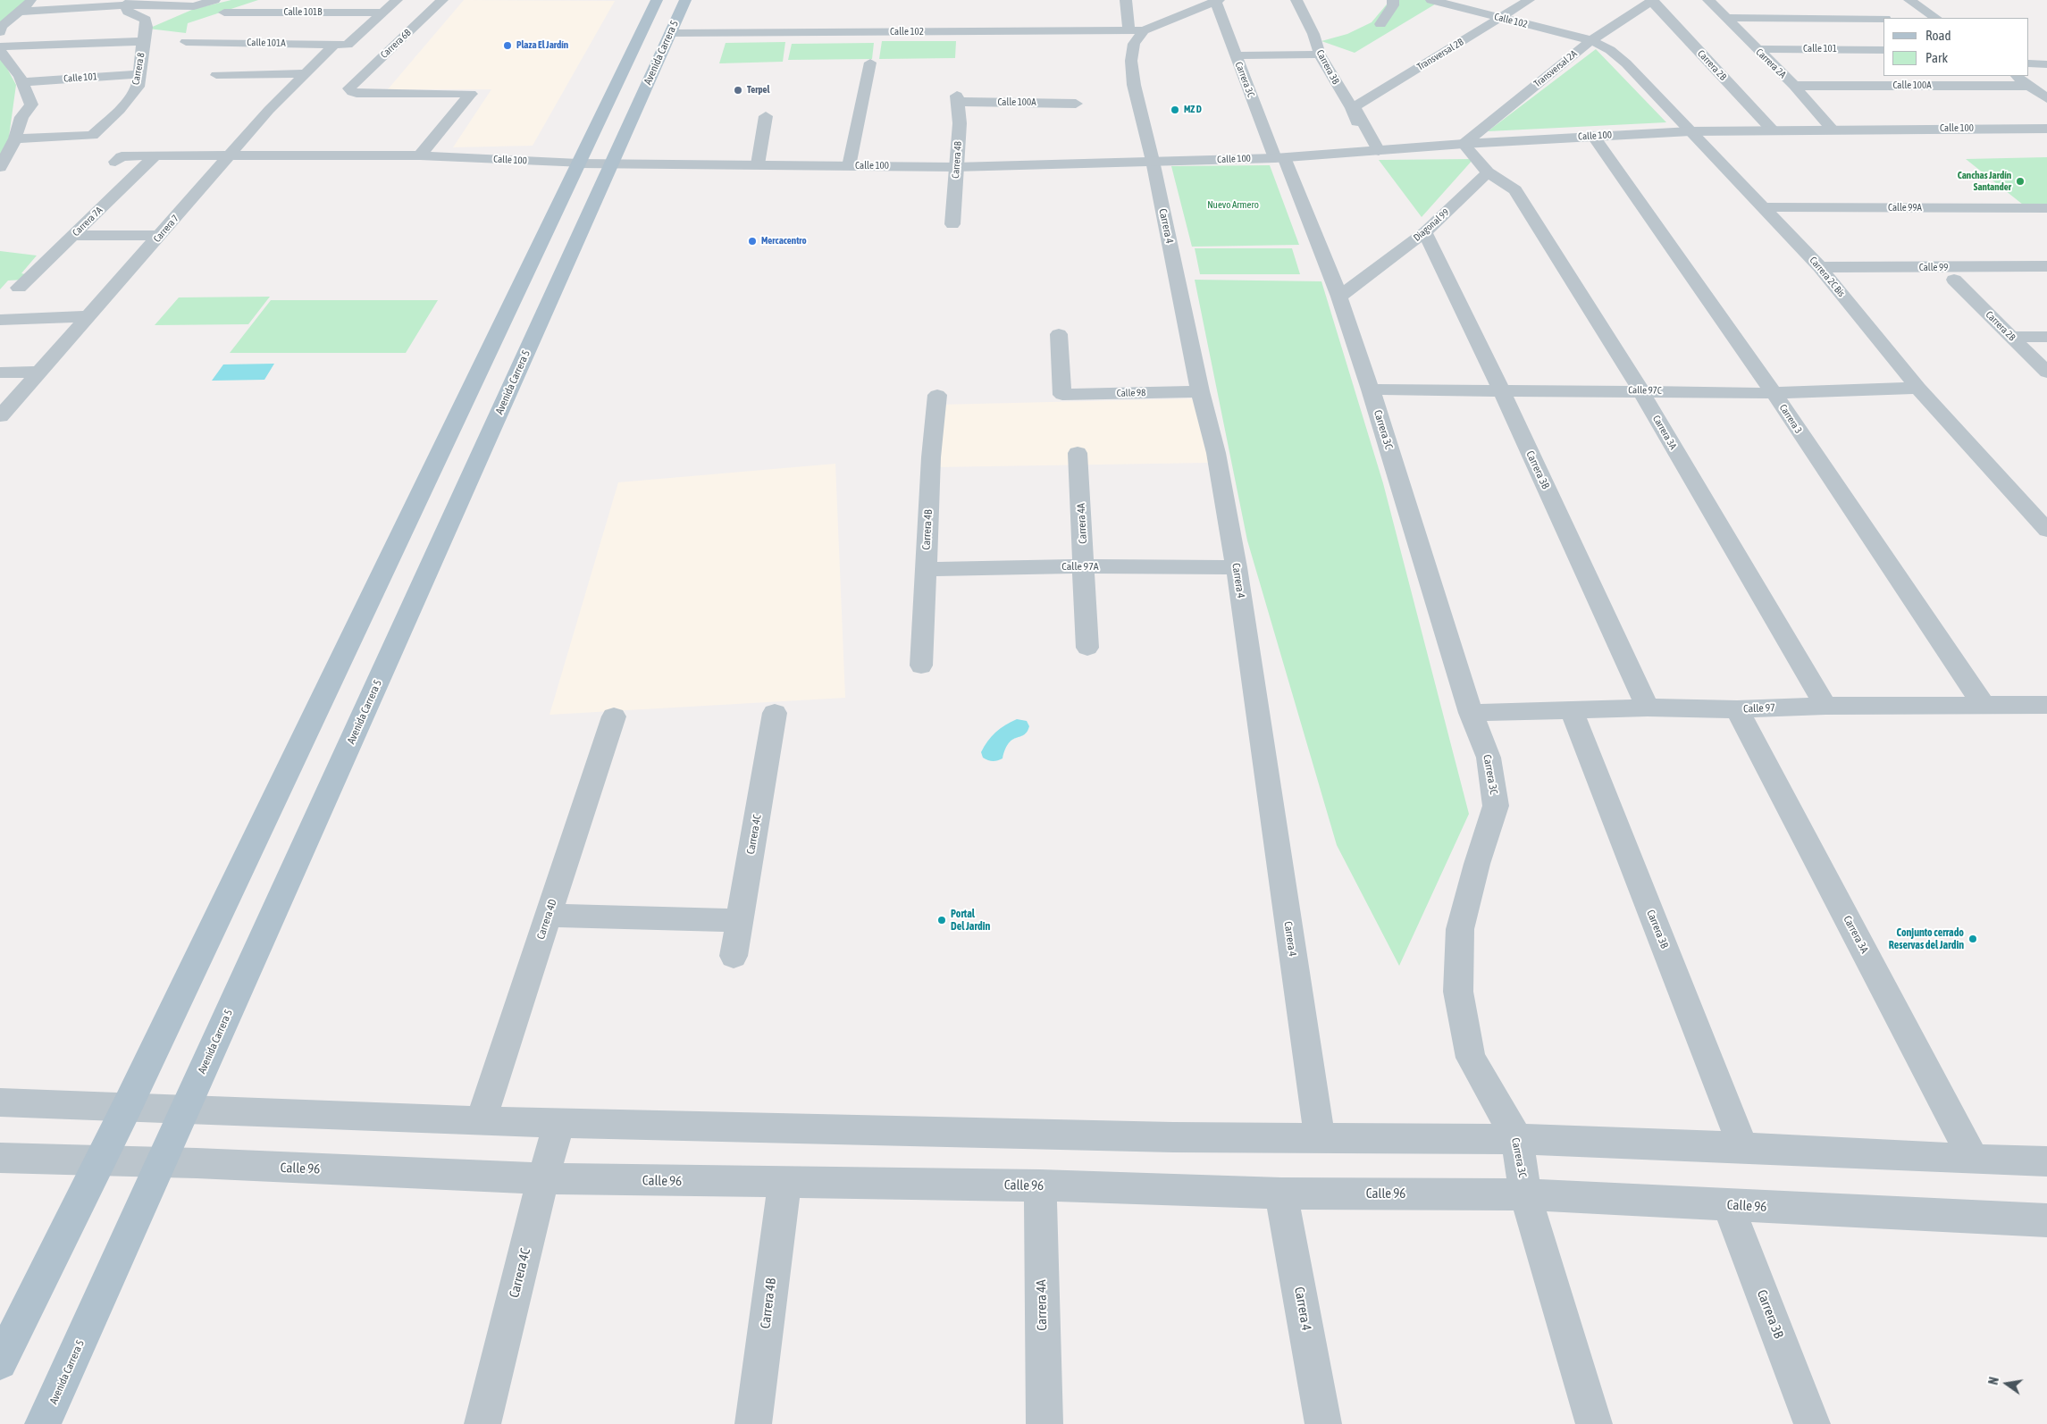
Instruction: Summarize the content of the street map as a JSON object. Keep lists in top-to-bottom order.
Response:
{
  "streets": {
    "main road": ["Avenida Carrera 5"],
    "street": [
      "Calle 101B",
      "Calle 102",
      "Calle 101A",
      "Carrera 6B",
      "Calle 101",
      "Transversal 2B",
      "Carrera 2A",
      "Carrera 2B",
      "Carrera 3B",
      "Carrera 8",
      "Transversal 2A",
      "Carrera 3C",
      "Calle 100A",
      "Calle 100",
      "Carrera 4B",
      "Calle 99A",
      "Carrera 7A",
      "Diagonal 99",
      "Carrera 4",
      "Carrera 7",
      "Calle 99",
      "Carrera 2C Bis",
      "Calle 97C",
      "Calle 98",
      "Carrera 3",
      "Carrera 3A",
      "Carrera 4A",
      "Calle 97A",
      "Calle 97",
      "Carrera 4C",
      "Carrera 4D",
      "Calle 96"
    ]
  },
  "crossings": [
    ["Calle 101B", "Carrera 7"],
    ["Calle 102", "Avenida Carrera 5"],
    ["Calle 102", "Transversal 2B"],
    ["Calle 102", "Transversal 2A"],
    ["Calle 102", "Carrera 4"],
    ["Calle 102", "Carrera 2C Bis"],
    ["Calle 101A", "Carrera 7"],
    ["Carrera 6B", "Calle 100"],
    ["Calle 101", "Carrera 2A"],
    ["Calle 101", "Carrera 8"],
    ["Avenida Carrera 5", "Calle 100"],
    ["Avenida Carrera 5", "Calle 96"],
    ["Transversal 2B", "Carrera 3B"],
    ["Carrera 2A", "Calle 100A"],
    ["Carrera 2A", "Calle 100"],
    ["Carrera 2B", "Transversal 2A"],
    ["Carrera 2B", "Calle 100"],
    ["Carrera 3B", "Calle 100"],
    ["Carrera 3B", "Diagonal 99"],
    ["Carrera 3B", "Calle 97C"],
    ["Carrera 3B", "Calle 97"],
    ["Carrera 3B", "Calle 96"],
    ["Transversal 2A", "Calle 100"],
    ["Transversal 2A", "Carrera 2C Bis"],
    ["Carrera 3C", "Calle 100"],
    ["Carrera 3C", "Diagonal 99"],
    ["Carrera 3C", "Calle 97C"],
    ["Carrera 3C", "Calle 97"],
    ["Carrera 3C", "Calle 96"],
    ["Calle 100A", "Carrera 4B"],
    ["Calle 100", "Carrera 4B"],
    ["Calle 100", "Carrera 7A"],
    ["Calle 100", "Carrera 4"],
    ["Calle 100", "Carrera 7"],
    ["Calle 100", "Carrera 2C Bis"],
    ["Calle 100", "Carrera 3"],
    ["Carrera 4B", "Calle 97A"],
    ["Carrera 4B", "Calle 96"],
    ["Calle 99A", "Carrera 2C Bis"],
    ["Diagonal 99", "Carrera 3A"],
    ["Carrera 4", "Calle 98"],
    ["Carrera 4", "Calle 97A"],
    ["Carrera 4", "Calle 96"],
    ["Calle 99", "Carrera 2C Bis"],
    ["Carrera 2C Bis", "Calle 97C"],
    ["Calle 97C", "Carrera 3"],
    ["Calle 97C", "Carrera 3A"],
    ["Carrera 3", "Calle 97"],
    ["Carrera 3A", "Calle 97"],
    ["Carrera 4A", "Calle 97A"],
    ["Carrera 4A", "Calle 96"],
    ["Carrera 4C", "Calle 96"]
  ],
  "parks": ["Nuevo Armero"],
  "places": [
    "Plaza El Jardín",
    "Terpel",
    "MZ D",
    "Canchas Jardín Santander",
    "Mercacentro",
    "Portal Del Jardin",
    "Conjunto cerrado Reservas del Jardin"
  ],
  "legend": ["Road", "Park"],
  "north": "left"
}
